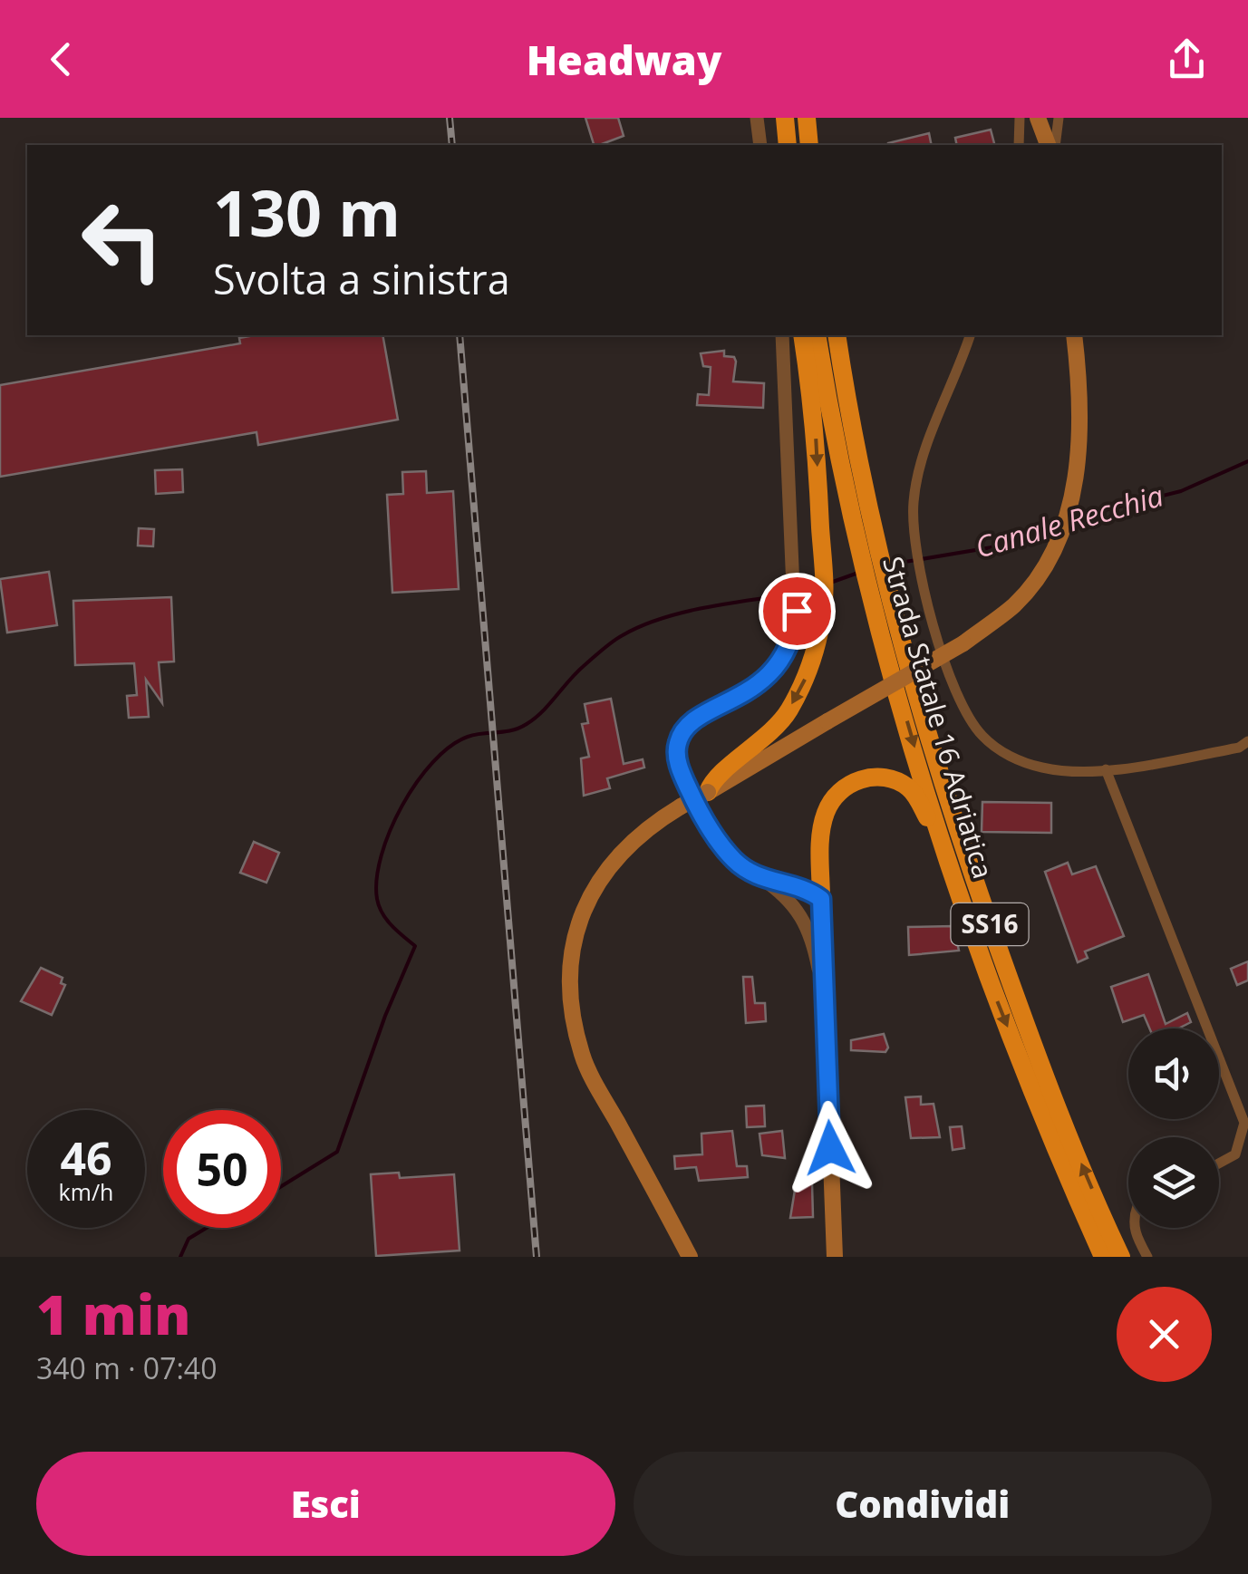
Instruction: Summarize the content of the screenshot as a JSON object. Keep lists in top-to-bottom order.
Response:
{
  "streets": {
    "highway": ["Strada Statale 16 Adriatica", "SS16"]
  },
  "water": ["Canale Recchia"],
  "page": {
    "header": "Headway",
    "turn": ["130 m", "Svolta a sinistra"],
    "speed": "46 km/h",
    "limit": "50",
    "heading": ["1 min", "340 m · 07:40"],
    "buttons": ["Esci", "Condividi"]
  }
}
